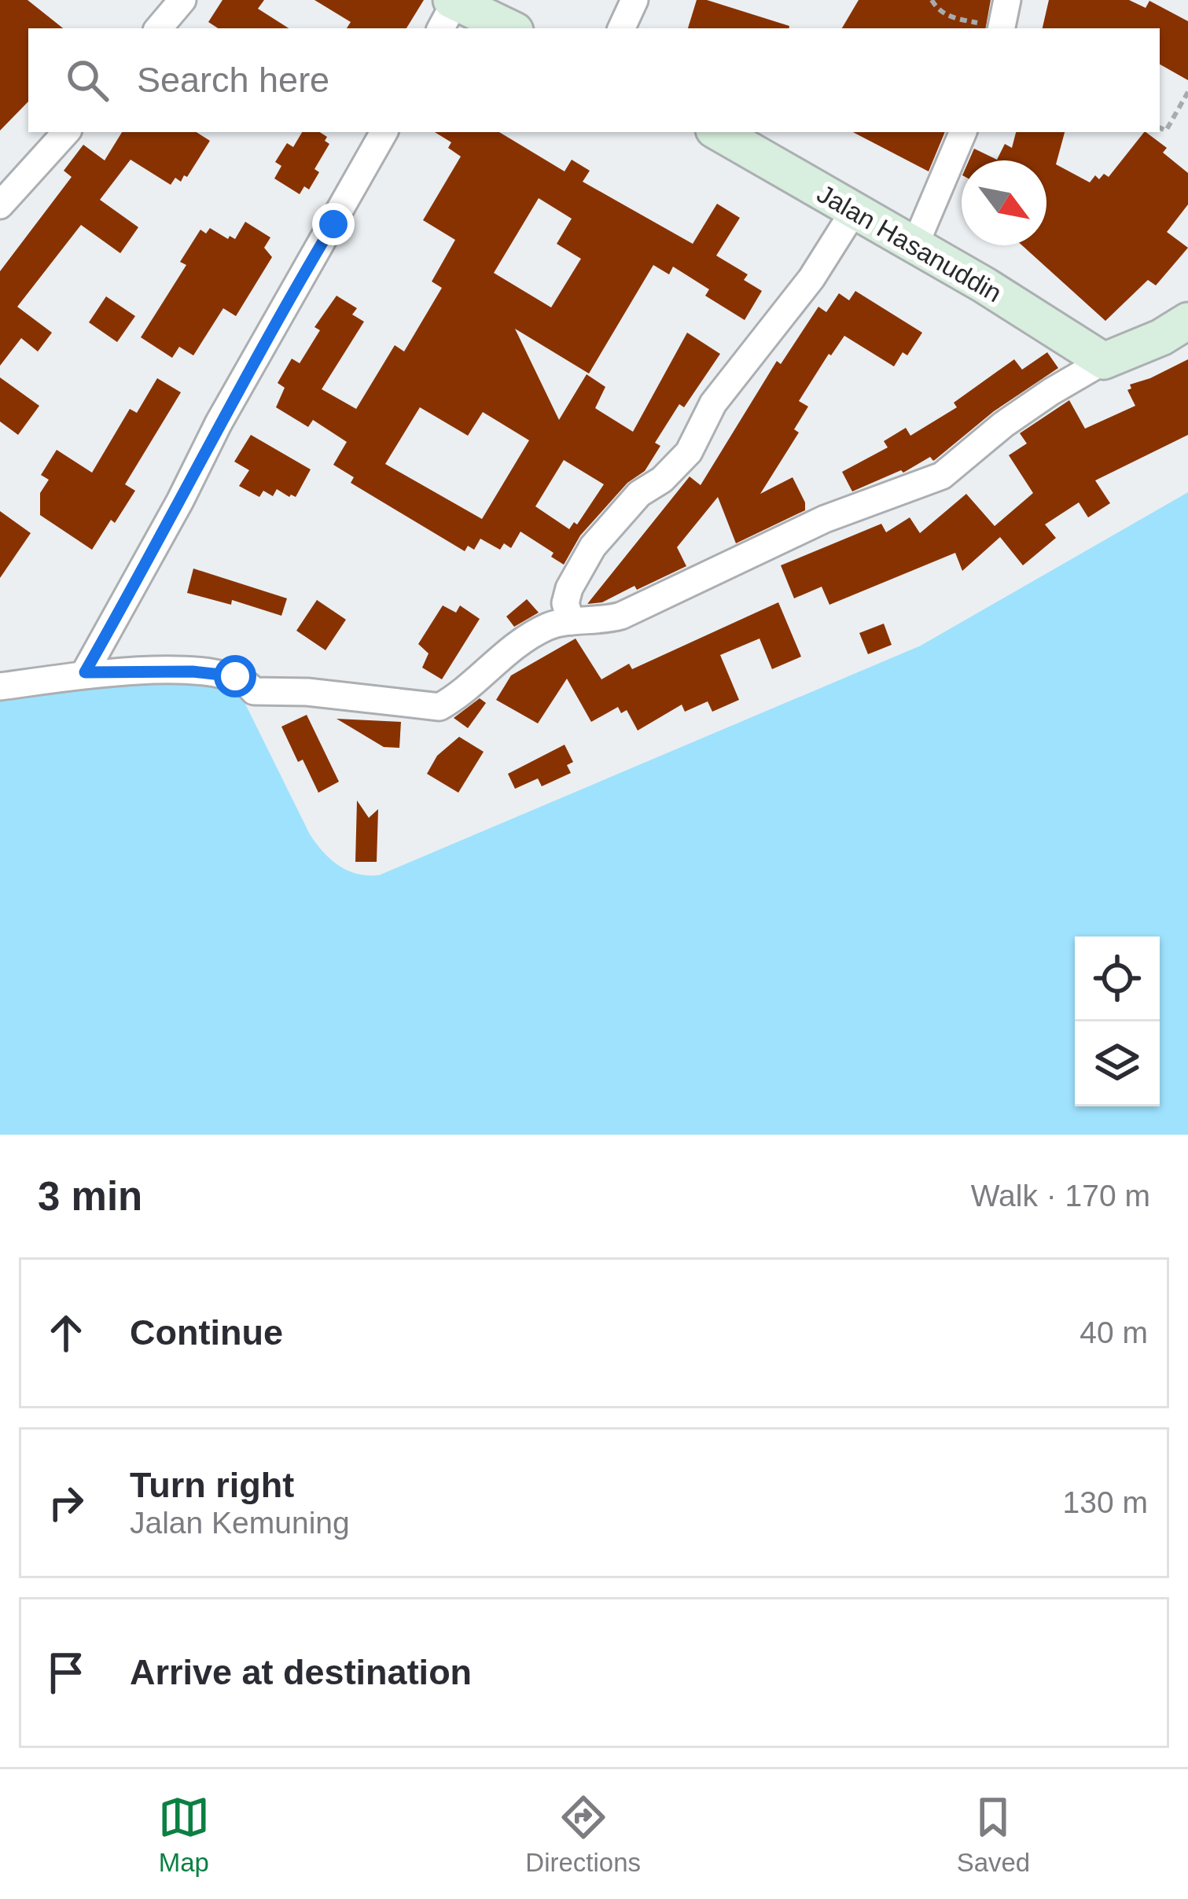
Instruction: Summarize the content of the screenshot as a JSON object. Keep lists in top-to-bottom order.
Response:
{
  "streets": {
    "street": ["Jalan Hasanuddin"]
  },
  "north": "bottom right",
  "page": {
    "search": "Search here",
    "heading": ["3 min", "Walk · 170 m"],
    "list": [
      ["Continue", "40 m"],
      ["Turn right", "Jalan Kemuning", "130 m"],
      "Arrive at destination"
    ],
    "nav": ["Map", "Directions", "Saved"]
  }
}
